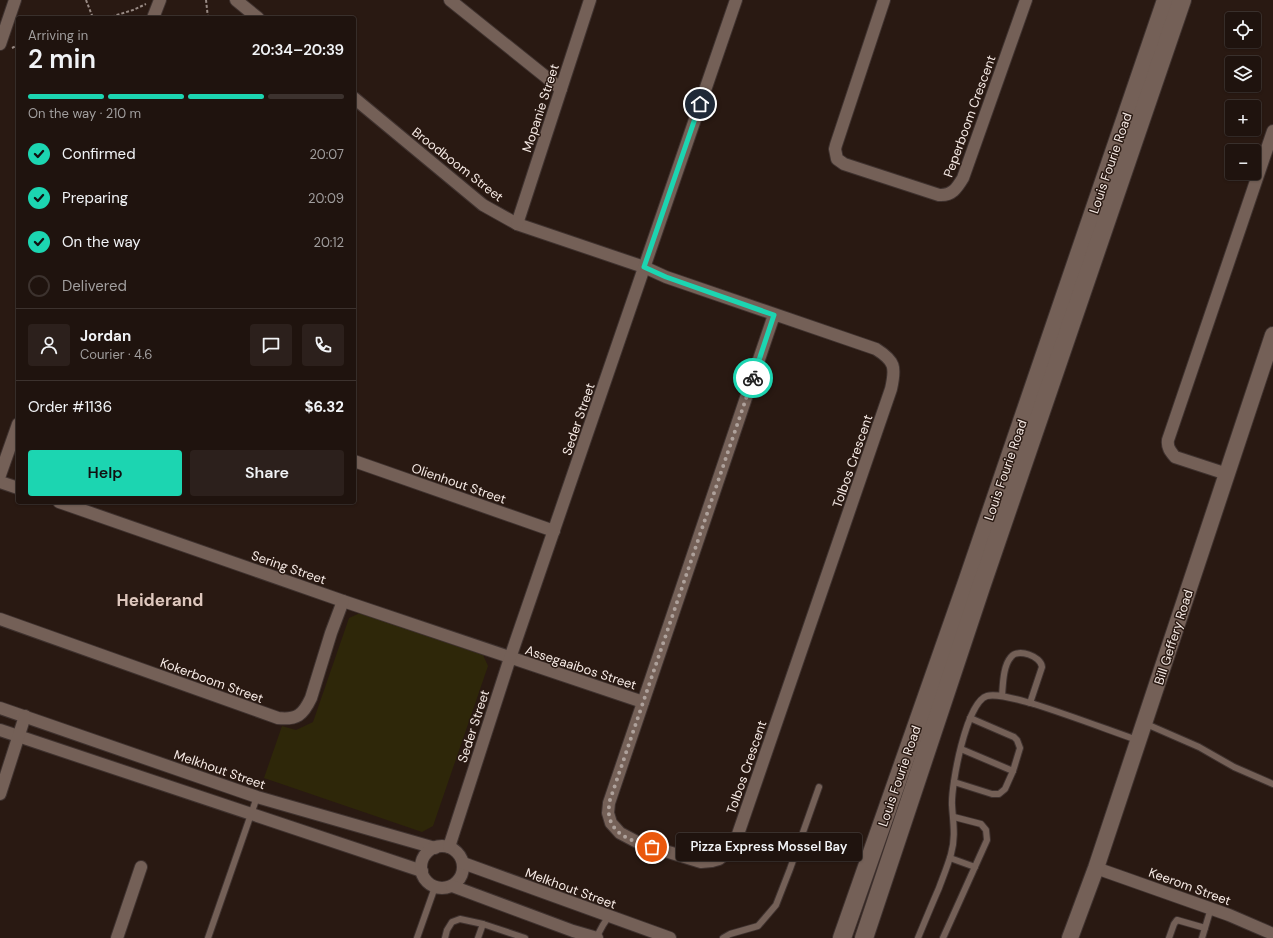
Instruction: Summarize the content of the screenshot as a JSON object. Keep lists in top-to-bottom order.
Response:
{
  "streets": {
    "main road": ["Louis Fourie Road"],
    "street": [
      "Mopanie Street",
      "Peperboom Crescent",
      "Broodboom Street",
      "Seder Street",
      "Tolbos Crescent",
      "Olienhout Street",
      "Sering Street",
      "Bill Geffery Road",
      "Assegaaibos Street",
      "Kokerboom Street",
      "Melkhout Street",
      "Keerom Street"
    ]
  },
  "crossings": [
    ["Mopanie Street", "Broodboom Street"],
    ["Broodboom Street", "Seder Street"],
    ["Broodboom Street", "Tolbos Crescent"],
    ["Seder Street", "Tolbos Crescent"],
    ["Seder Street", "Olienhout Street"],
    ["Seder Street", "Sering Street"],
    ["Seder Street", "Assegaaibos Street"],
    ["Seder Street", "Melkhout Street"],
    ["Tolbos Crescent", "Assegaaibos Street"],
    ["Sering Street", "Assegaaibos Street"],
    ["Sering Street", "Kokerboom Street"],
    ["Bill Geffery Road", "Keerom Street"]
  ],
  "districts": ["Heiderand"],
  "places": ["Pizza Express Mossel Bay"],
  "page": {
    "map_buttons": ["+", "−"],
    "heading": ["2 min", "Arriving in", "20:34–20:39"],
    "panel": [
      "Jordan",
      "Courier · 4.6",
      "Order #1136",
      "$6.32"
    ],
    "bar": "On the way · 210 m",
    "list": [
      ["Confirmed", "20:07"],
      ["Preparing", "20:09"],
      ["On the way", "20:12"],
      "Delivered"
    ],
    "buttons": ["Help", "Share"],
    "bubble": "Pizza Express Mossel Bay"
  }
}
